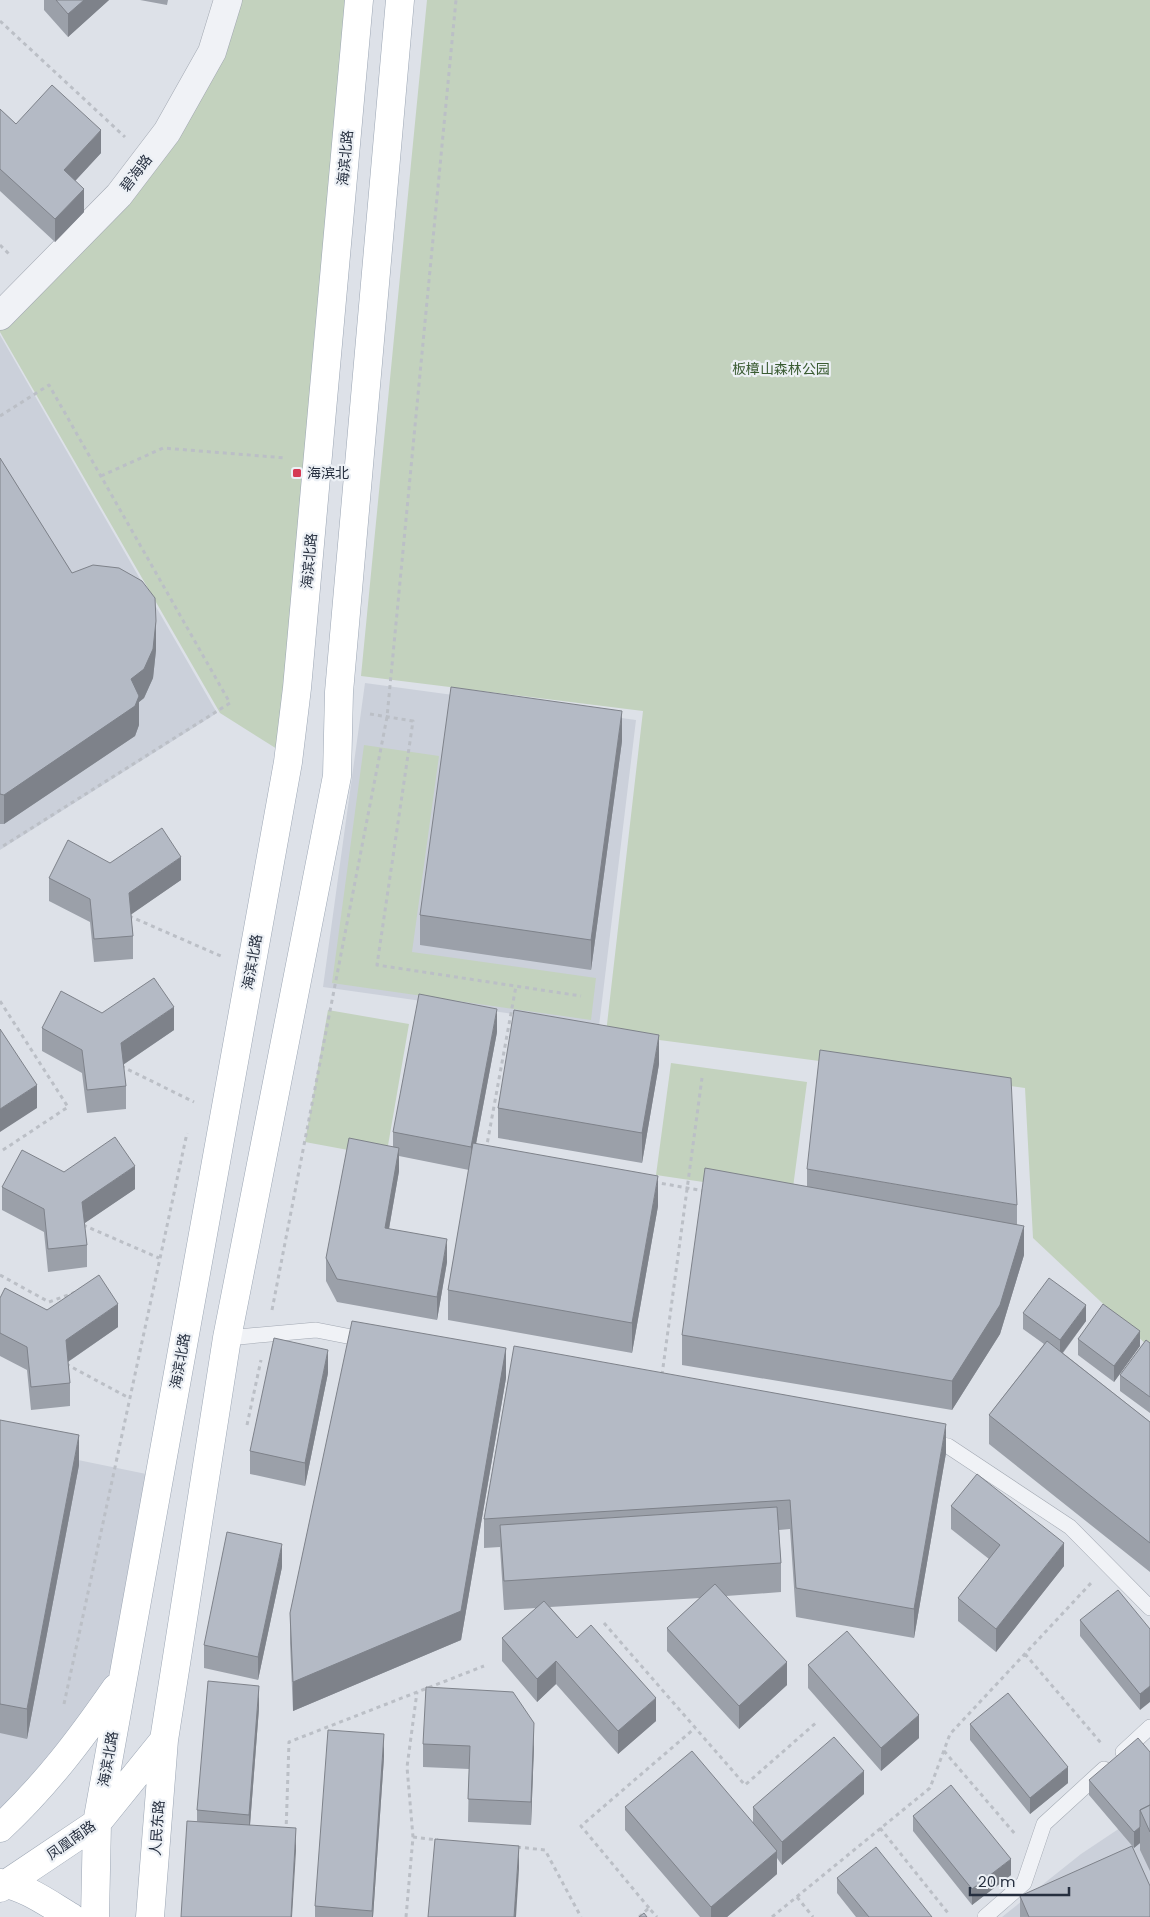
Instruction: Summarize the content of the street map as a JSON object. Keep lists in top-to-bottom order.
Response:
{
  "streets": {
    "main road": ["海滨北路", "人民东路", "凤凰南路"],
    "street": ["碧海路"]
  },
  "crossings": [
    ["海滨北路", "凤凰南路"],
    ["人民东路", "凤凰南路"]
  ],
  "parks": ["板樟山森林公园"],
  "places": {
    "transit": ["海滨北"]
  },
  "scale_bar": "20 m"
}
